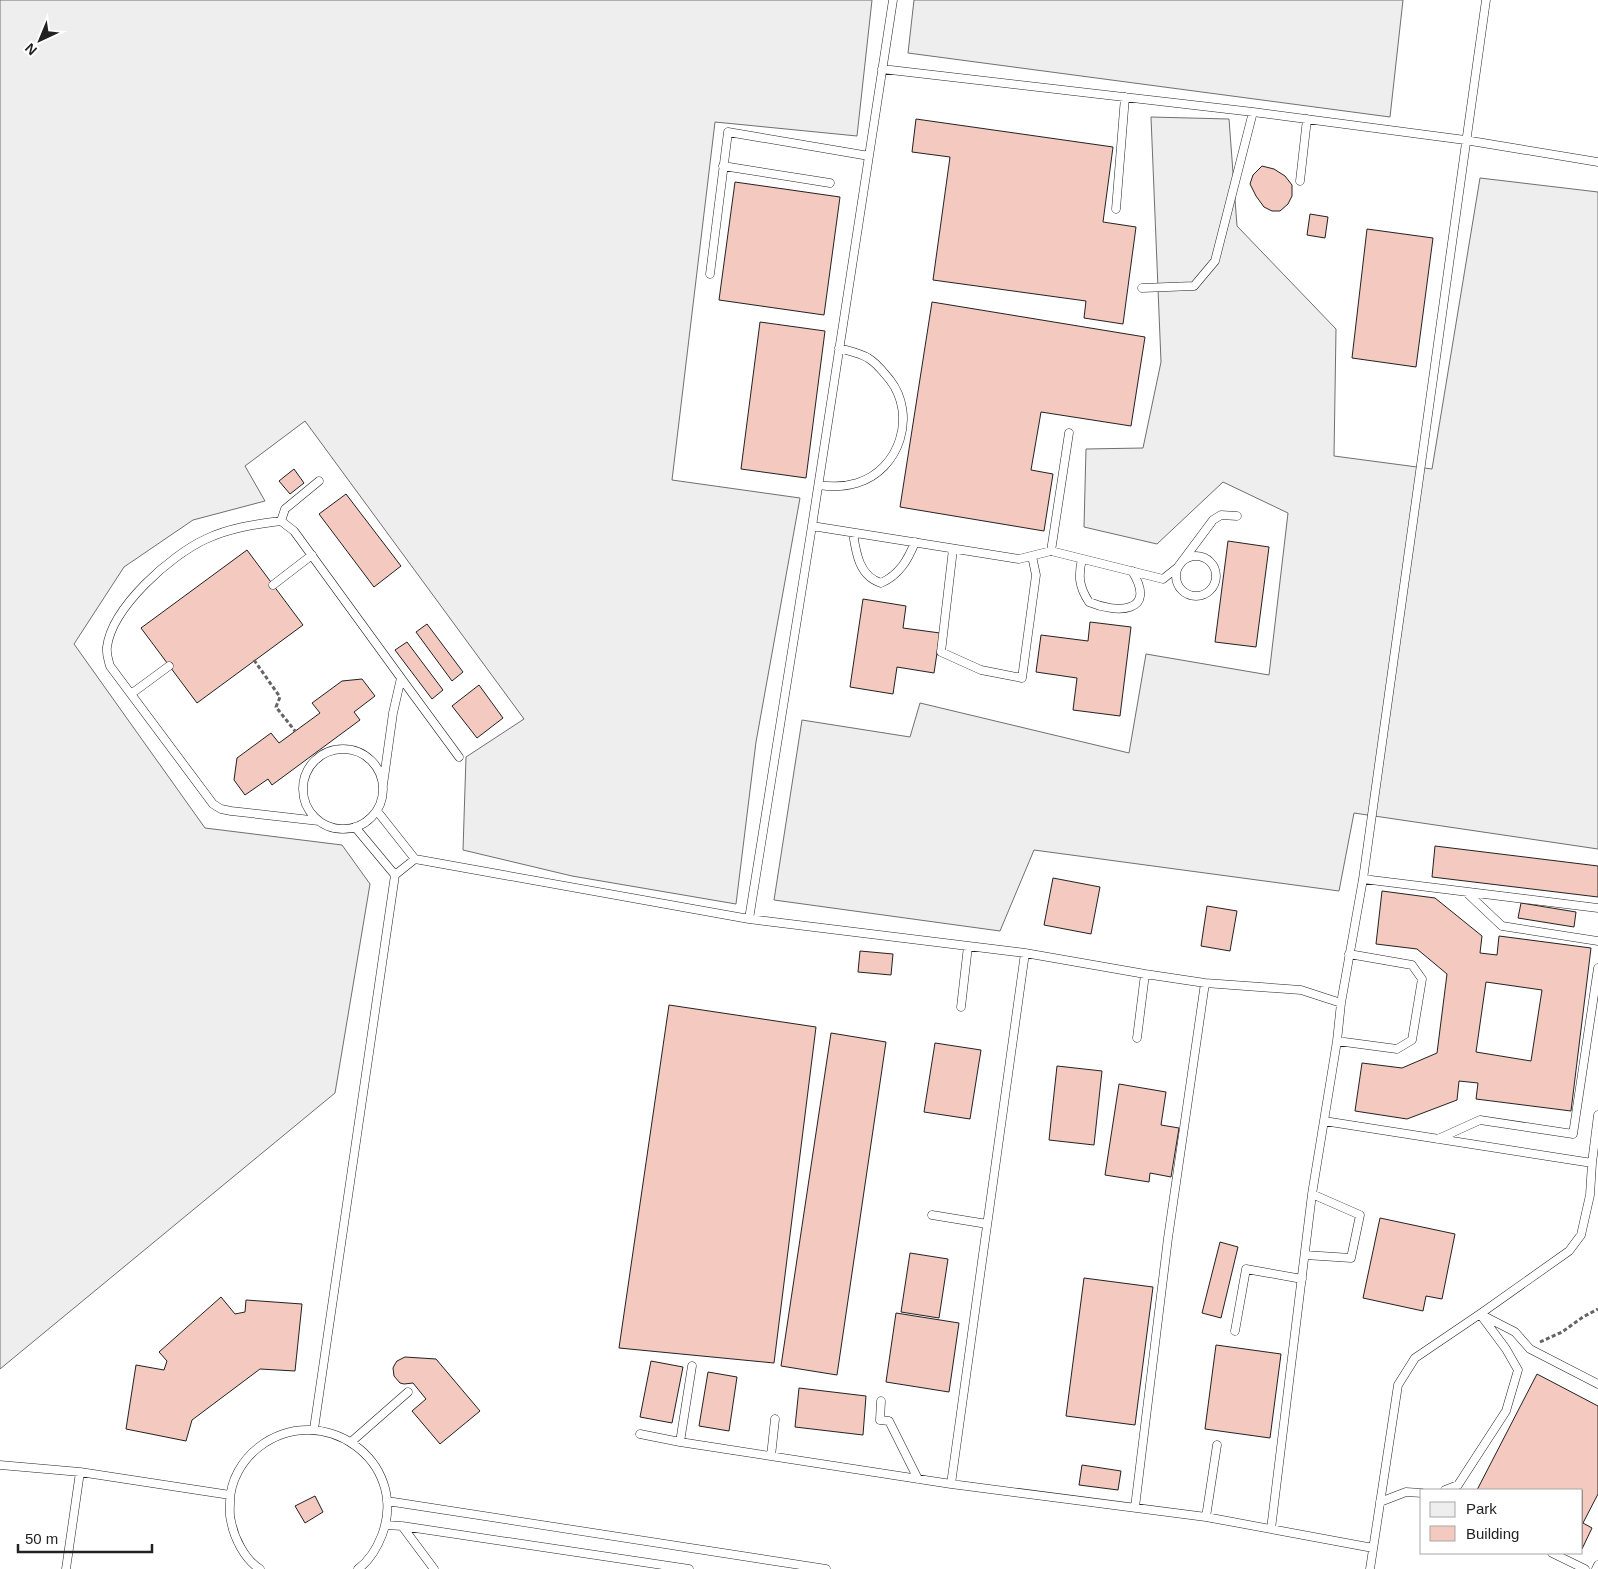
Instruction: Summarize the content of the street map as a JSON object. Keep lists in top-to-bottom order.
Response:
{
  "legend": ["Park", "Building"],
  "scale_bar": "50 m",
  "north": "bottom left"
}
